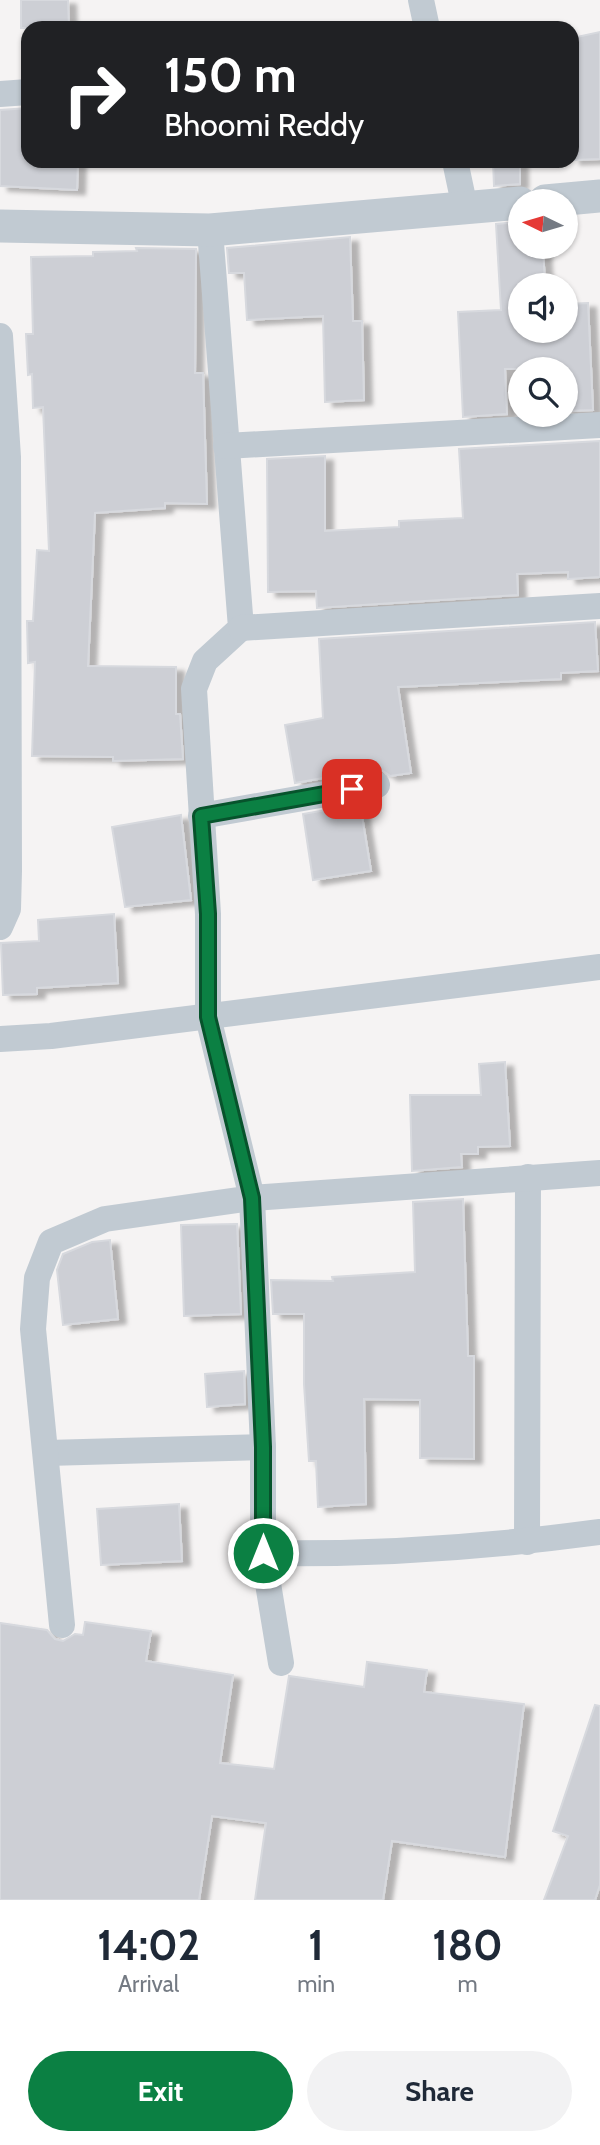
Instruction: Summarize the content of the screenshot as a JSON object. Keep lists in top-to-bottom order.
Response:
{
  "north": "left",
  "page": {
    "turn": ["150 m", "Bhoomi Reddy"],
    "eta": [
      "14:02",
      "Arrival",
      "1",
      "min",
      "180",
      "m"
    ],
    "buttons": ["Exit", "Share"]
  }
}
